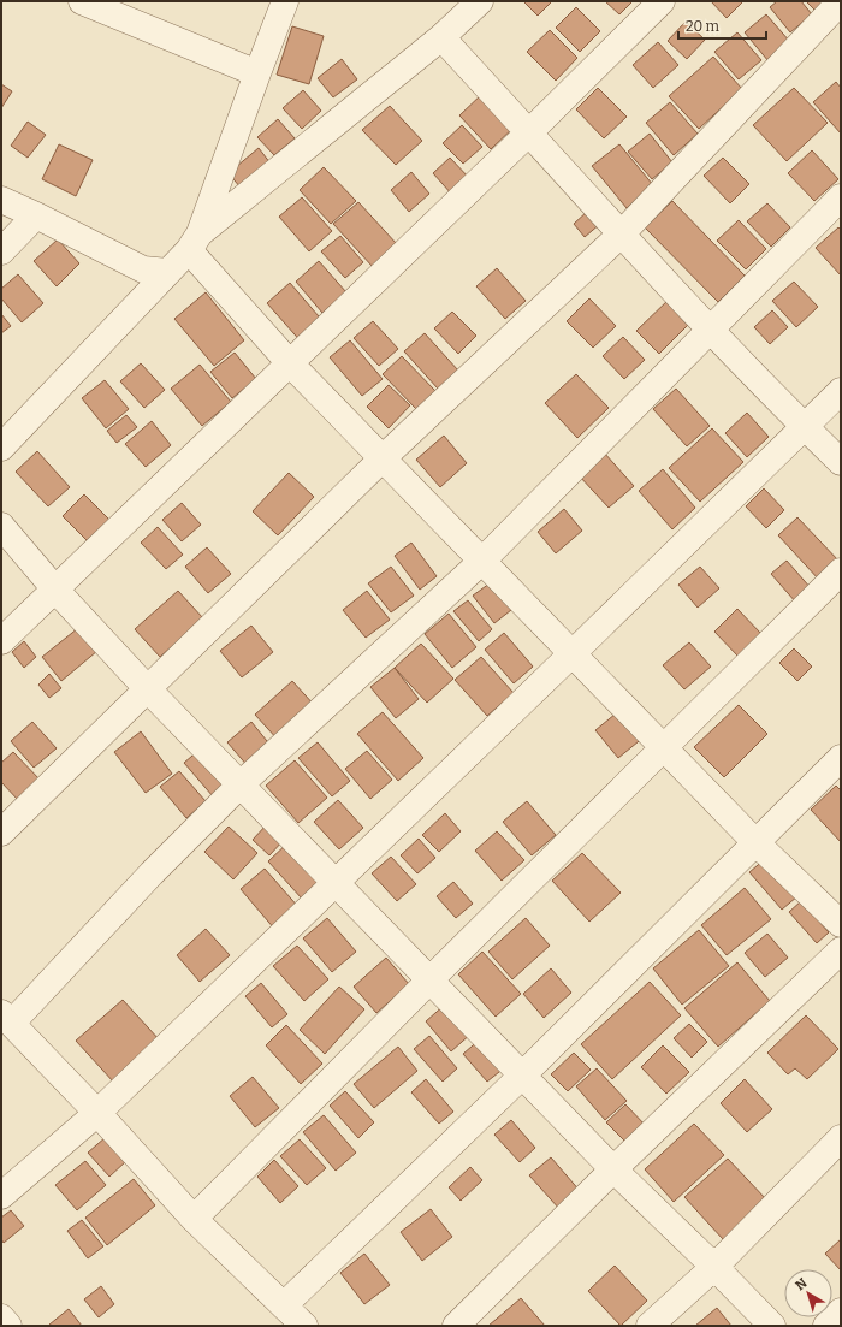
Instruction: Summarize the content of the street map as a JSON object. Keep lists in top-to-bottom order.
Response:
{
  "scale_bar": "20 m",
  "north": "top left"
}
